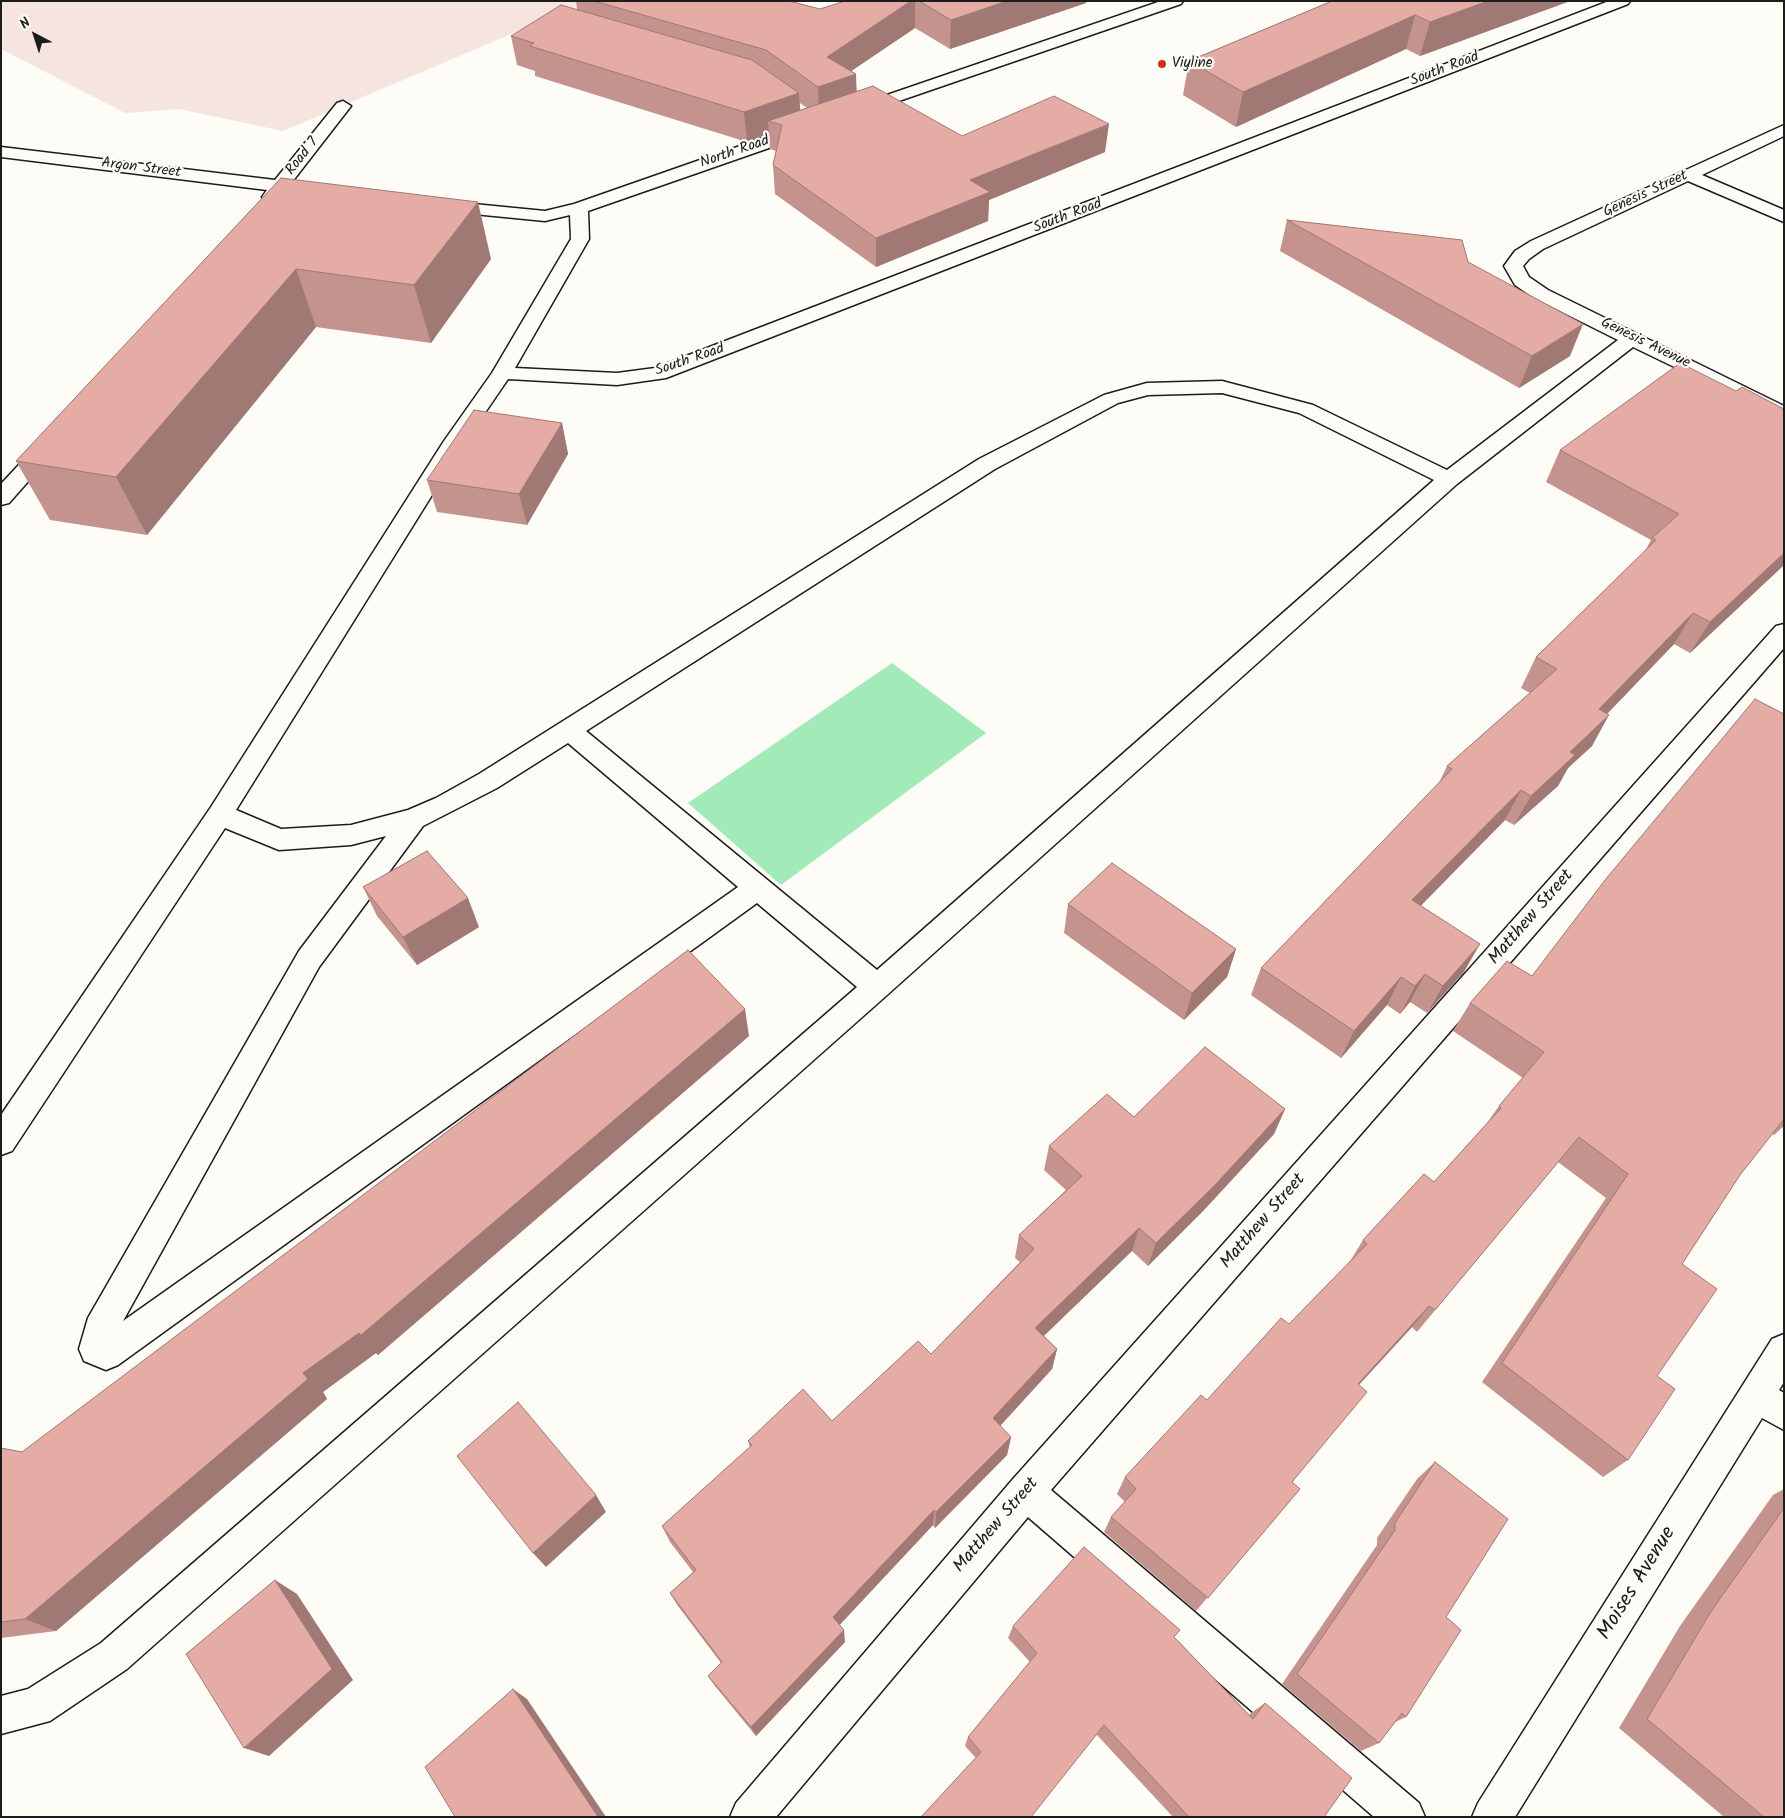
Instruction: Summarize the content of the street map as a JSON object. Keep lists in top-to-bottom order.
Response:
{
  "streets": {
    "street": [
      "South Road",
      "North Road",
      "Road 7",
      "Argon Street",
      "Genesis Street",
      "Genesis Avenue",
      "Matthew Street",
      "Moises Avenue"
    ]
  },
  "crossings": [
    ["Road 7", "Argon Street"],
    ["Genesis Street", "Genesis Avenue"]
  ],
  "places": ["Viyline"],
  "north": "top left"
}
